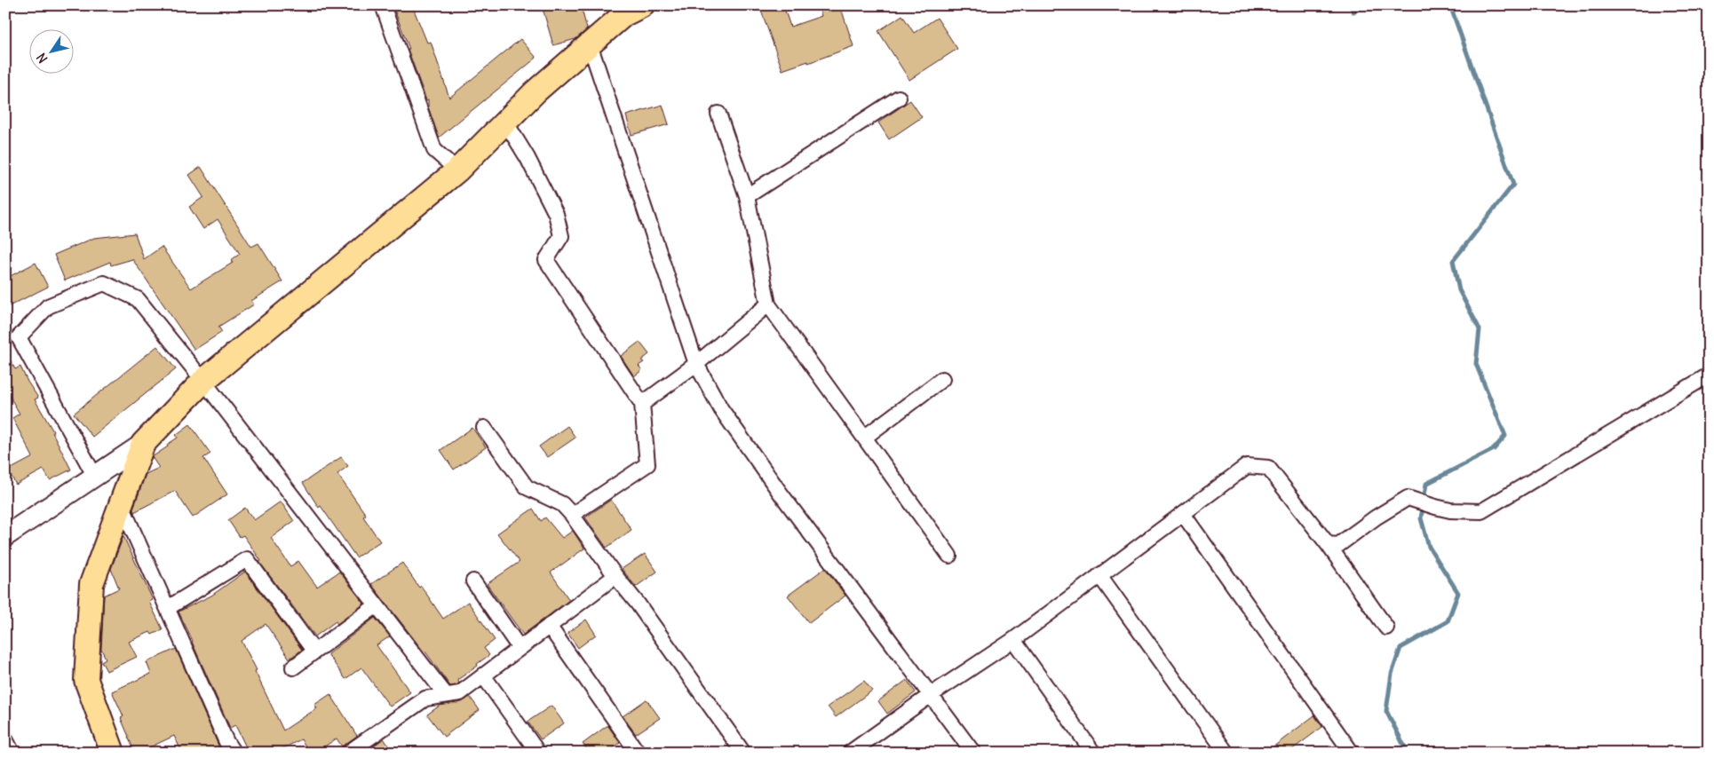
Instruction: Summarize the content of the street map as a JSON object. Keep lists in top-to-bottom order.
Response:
{
  "north": "bottom left"
}
